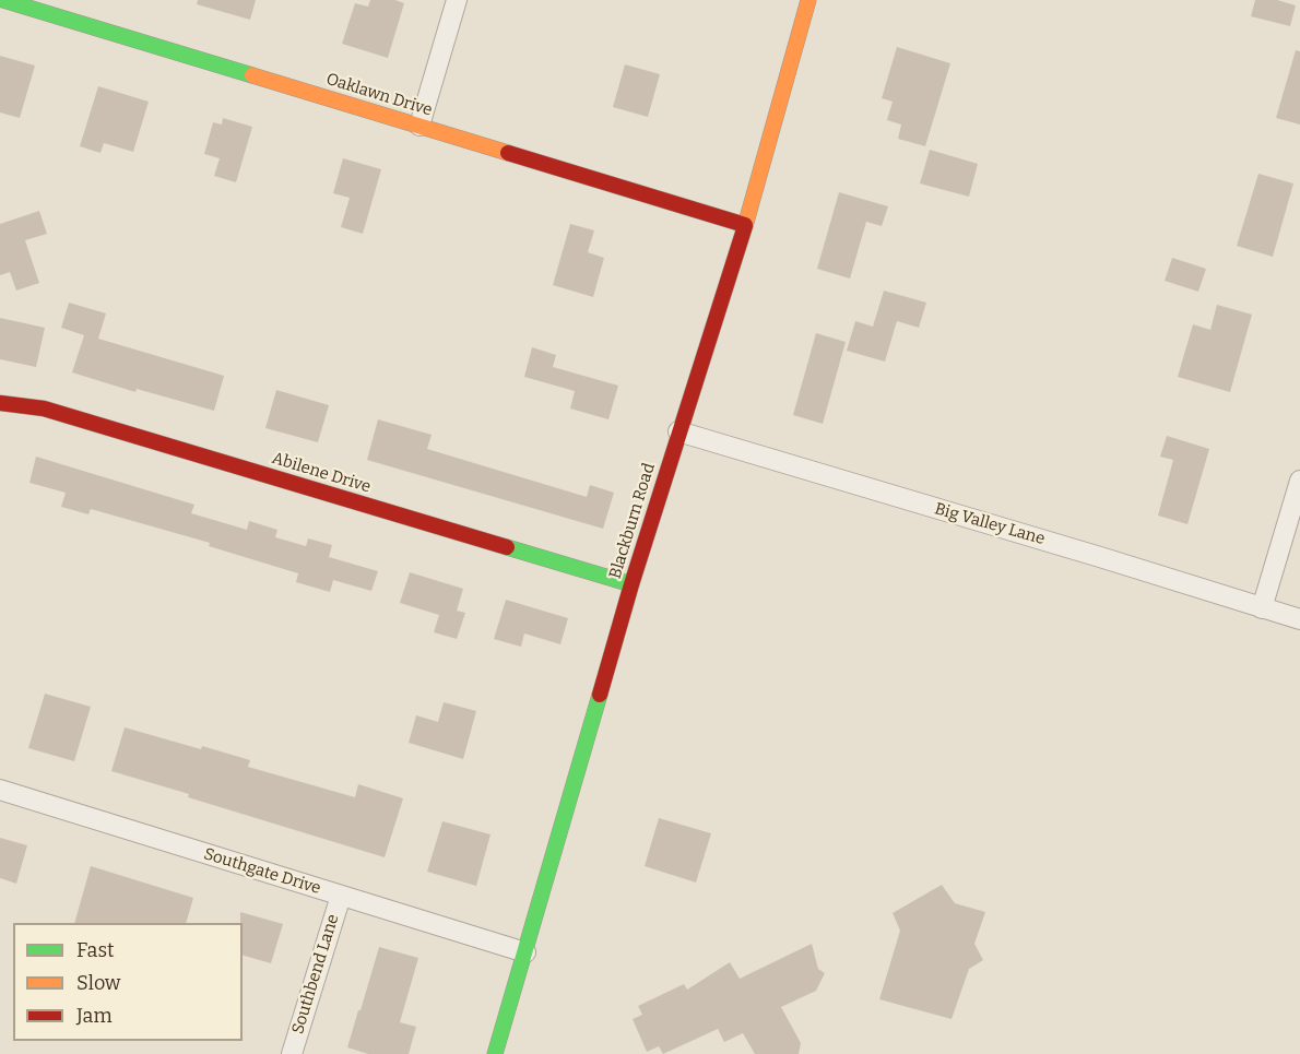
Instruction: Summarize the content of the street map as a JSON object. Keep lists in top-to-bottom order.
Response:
{
  "streets": {
    "street": [
      "Oaklawn Drive",
      "Abilene Drive",
      "Blackburn Road",
      "Big Valley Lane",
      "Southgate Drive",
      "Southbend Lane"
    ]
  },
  "crossings": [
    ["Oaklawn Drive", "Blackburn Road"],
    ["Abilene Drive", "Blackburn Road"],
    ["Blackburn Road", "Big Valley Lane"],
    ["Blackburn Road", "Southgate Drive"],
    ["Southgate Drive", "Southbend Lane"]
  ],
  "legend": ["Fast", "Slow", "Jam"]
}
